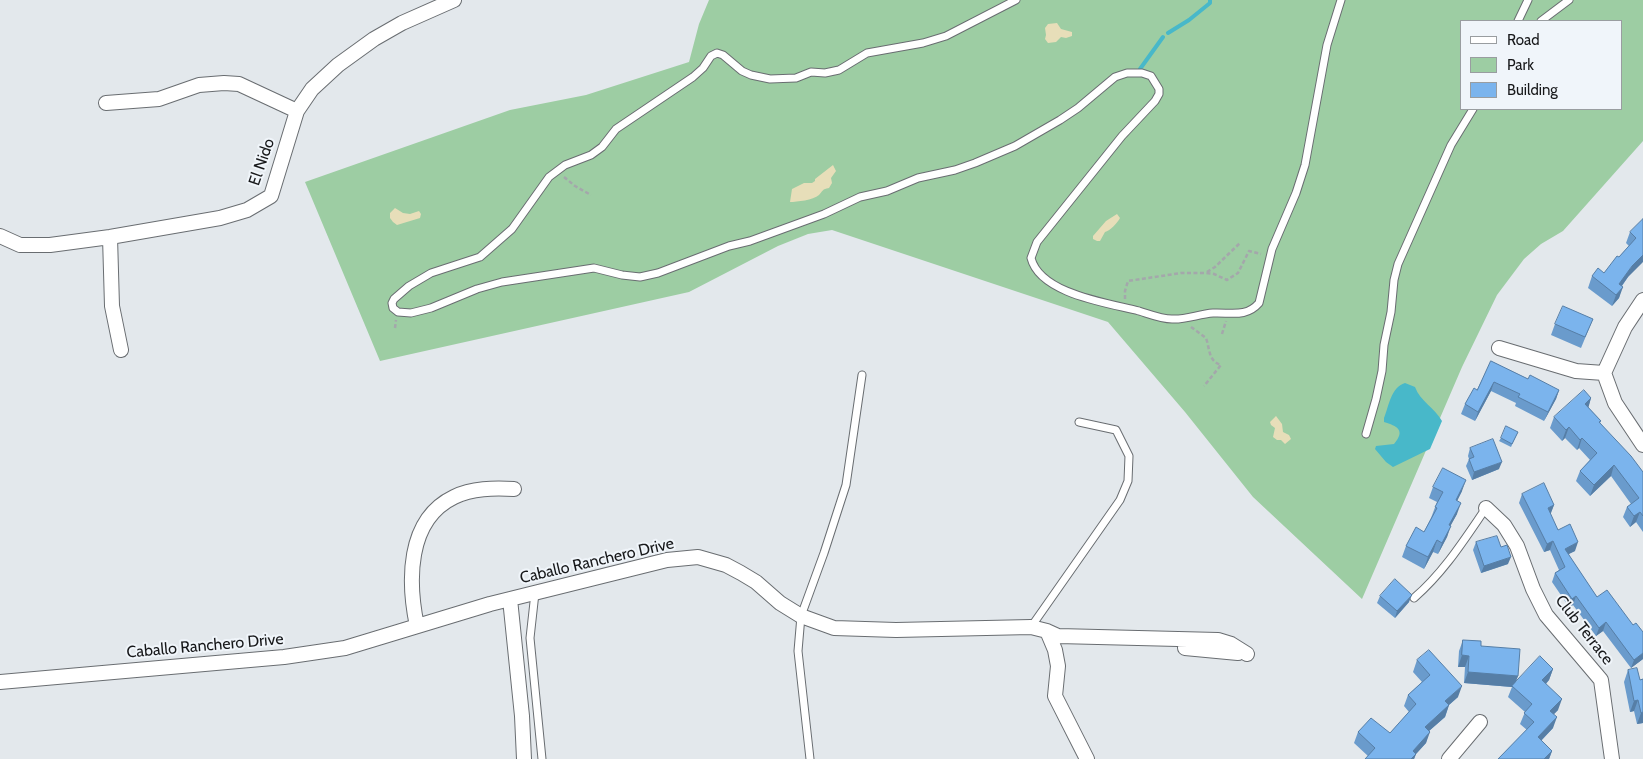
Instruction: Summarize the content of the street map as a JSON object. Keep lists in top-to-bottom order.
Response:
{
  "streets": {
    "street": ["El Nido", "Caballo Ranchero Drive", "Club Terrace"]
  },
  "legend": ["Road", "Park", "Building"]
}
